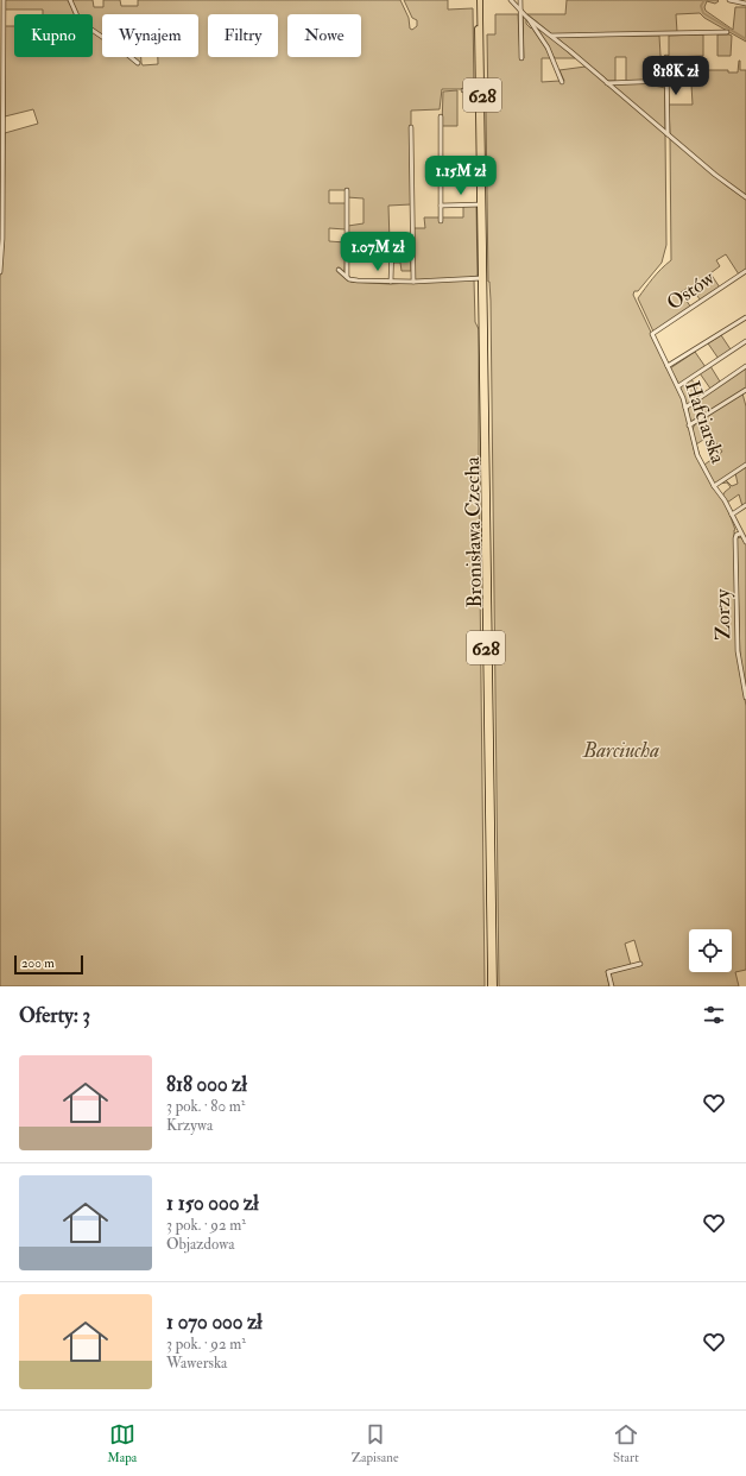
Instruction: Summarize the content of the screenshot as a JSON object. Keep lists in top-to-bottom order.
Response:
{
  "streets": {
    "main road": ["628", "Bronisława Czecha"],
    "street": ["Ostów", "Hafciarska", "Zorzy"]
  },
  "crossings": [
    ["628", "Bronisława Czecha"],
    ["Ostów", "Hafciarska"],
    ["Hafciarska", "Zorzy"]
  ],
  "parks": ["Barciucha"],
  "scale_bar": "200 m",
  "page": {
    "chip": [
      "Kupno",
      "Wynajem",
      "Filtry",
      "Nowe"
    ],
    "price": ["818K zł", "1.15M zł", "1.07M zł"],
    "scale": "200 m",
    "heading": "Oferty: 3",
    "list": [
      {
        "name": "818 000 zł",
        "note": "3 pok. · 80 m² · Krzywa"
      },
      {
        "name": "1 150 000 zł",
        "note": "3 pok. · 92 m² · Objazdowa"
      },
      {
        "name": "1 070 000 zł",
        "note": "3 pok. · 92 m² · Wawerska"
      }
    ],
    "tabs": ["Mapa", "Zapisane", "Start"]
  }
}
